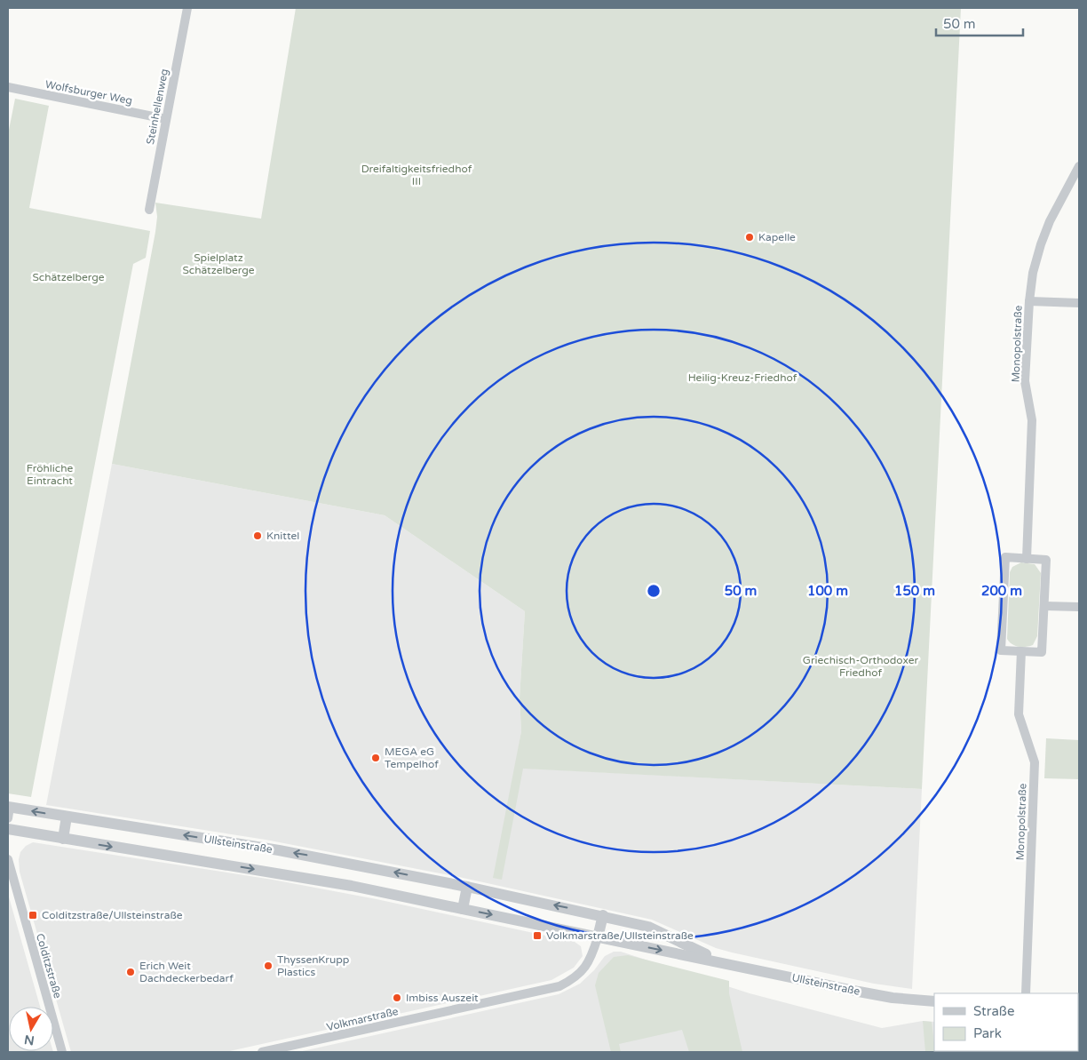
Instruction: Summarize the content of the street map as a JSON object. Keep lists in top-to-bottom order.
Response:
{
  "streets": {
    "street": [
      "Wolfsburger Weg",
      "Steinhellenweg",
      "Monopolstraße",
      "Ullsteinstraße",
      "Colditzstraße",
      "Volkmarstraße"
    ]
  },
  "crossings": [
    ["Wolfsburger Weg", "Steinhellenweg"],
    ["Ullsteinstraße", "Volkmarstraße"]
  ],
  "parks": [
    "Dreifaltigkeitsfriedhof III",
    "Spielplatz Schätzelberge",
    "Schätzelberge",
    "Heilig-Kreuz-Friedhof",
    "Fröhliche Eintracht",
    "Griechisch-Orthodoxer Friedhof"
  ],
  "places": {
    "other": [
      "Kapelle",
      "Knittel",
      "MEGA eG Tempelhof",
      "ThyssenKrupp Plastics",
      "Erich Weit Dachdeckerbedarf",
      "Imbiss Auszeit"
    ],
    "transit": ["Colditzstraße/Ullsteinstraße", "Volkmarstraße/Ullsteinstraße"]
  },
  "legend": ["Straße", "Park"],
  "scale_bar": "50 m",
  "north": "bottom",
  "rings": [
    "50 m",
    "100 m",
    "150 m",
    "200 m"
  ]
}
